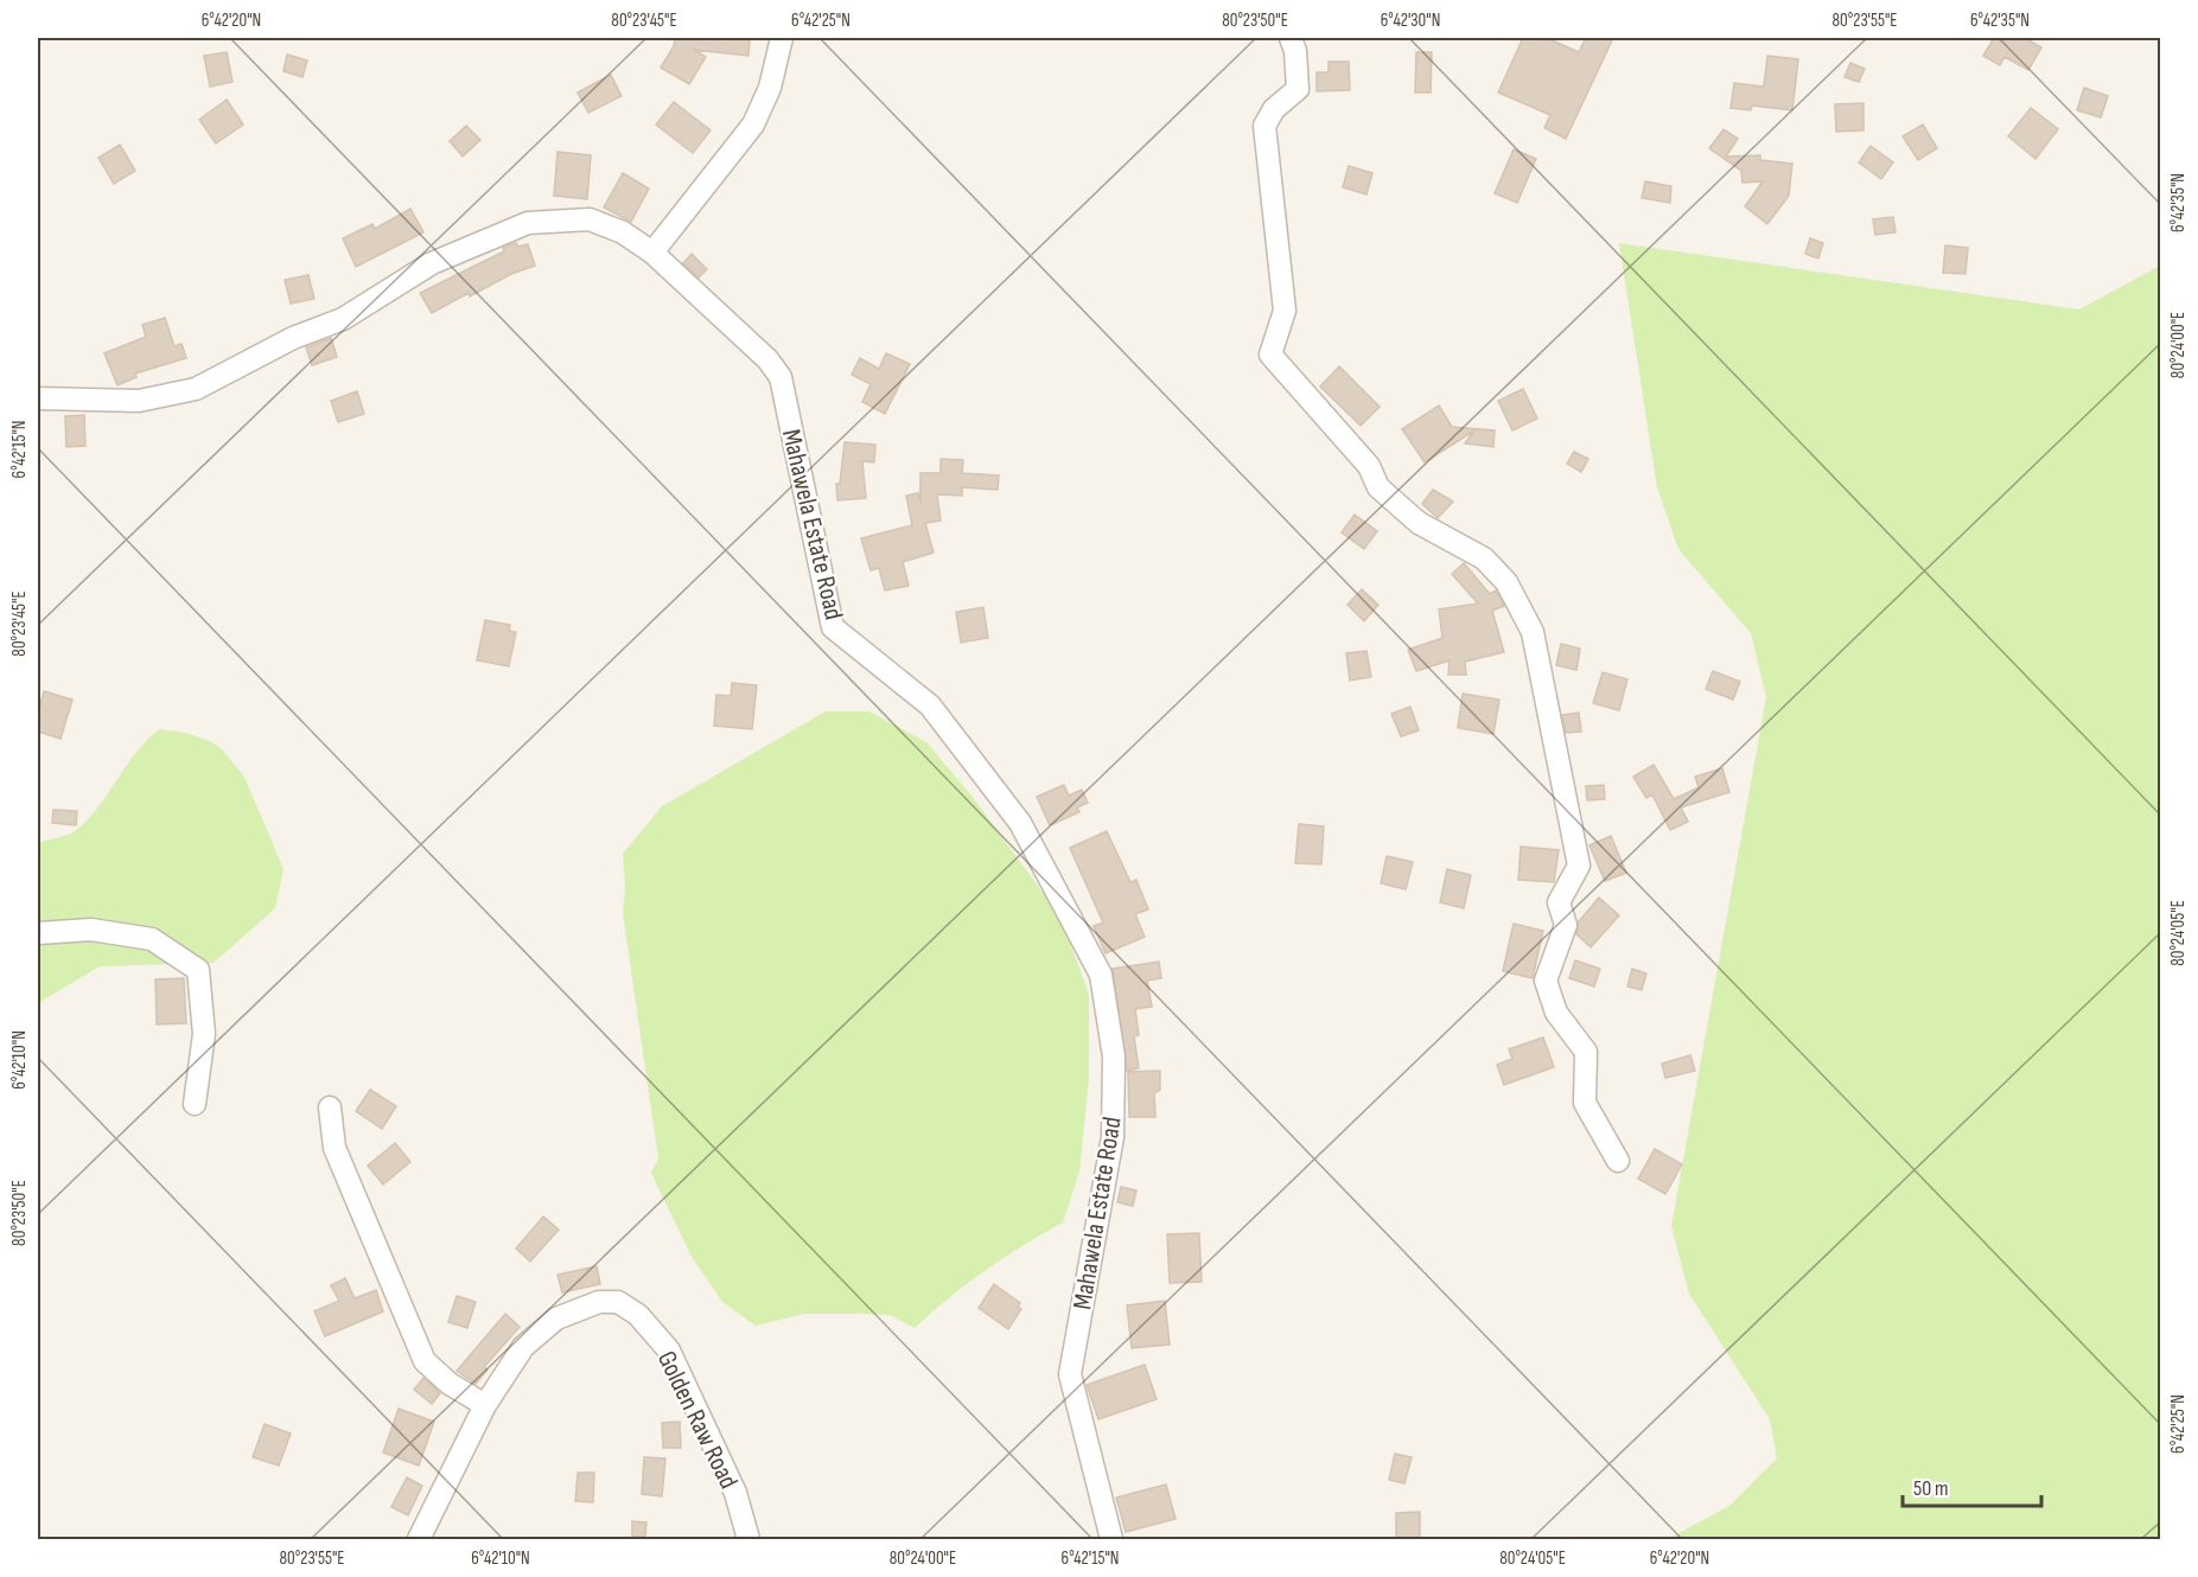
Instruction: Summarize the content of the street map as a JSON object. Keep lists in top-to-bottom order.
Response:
{
  "streets": {
    "street": ["Mahawela Estate Road", "Golden Raw Road"]
  },
  "scale_bar": "50 m",
  "coordinates": [
    "6°42'20\"N",
    "80°23'45\"E",
    "6°42'25\"N",
    "80°23'50\"E",
    "6°42'30\"N",
    "80°23'55\"E",
    "6°42'35\"N",
    "80°24'00\"E",
    "6°42'15\"N",
    "80°24'05\"E",
    "6°42'10\"N"
  ]
}
